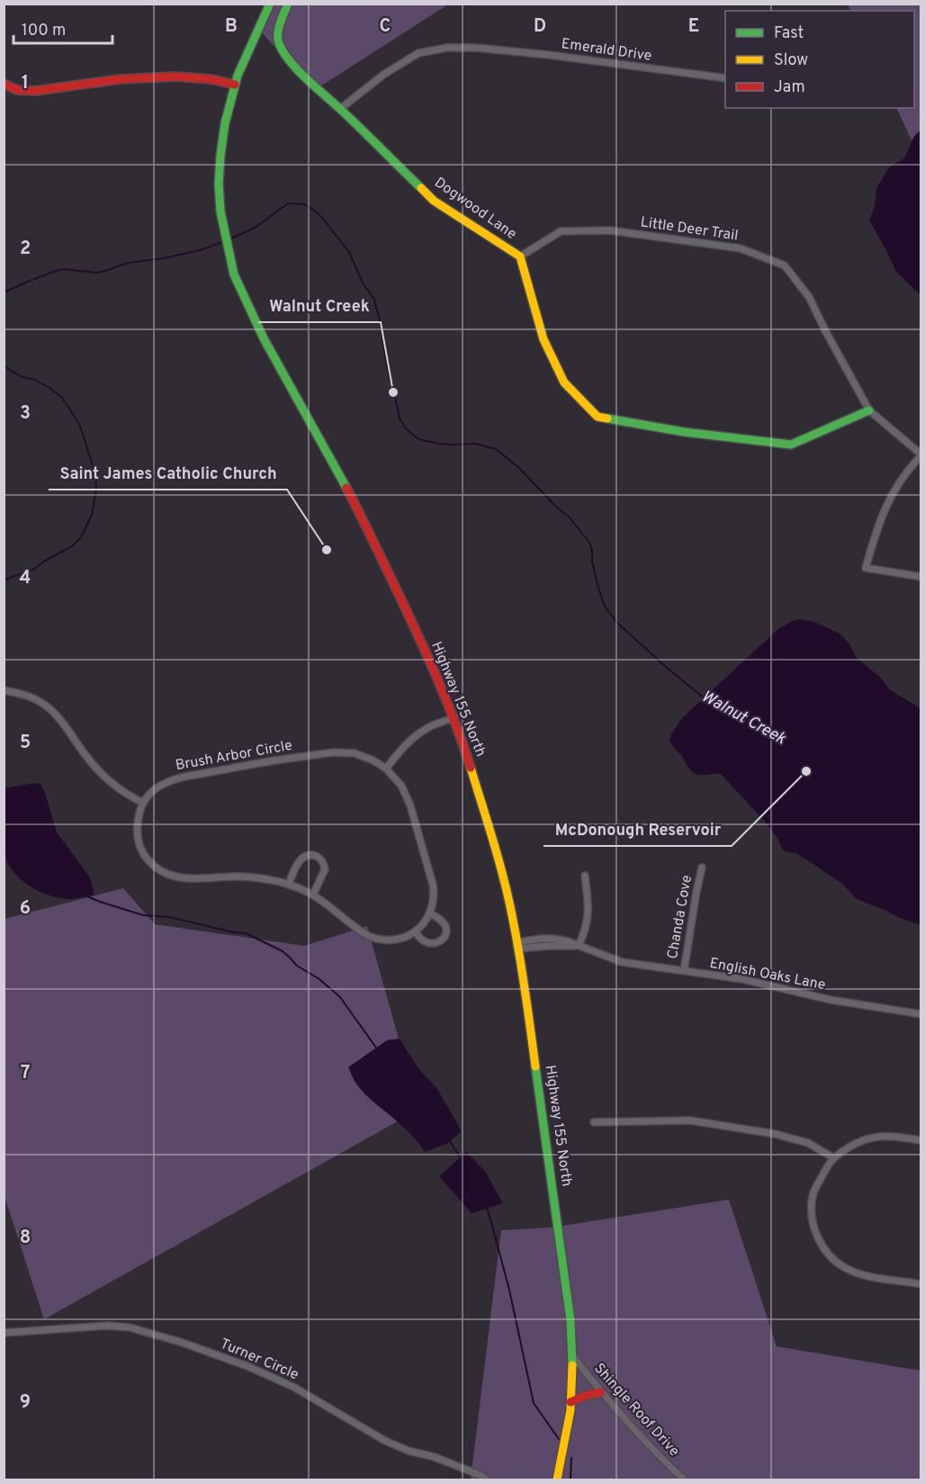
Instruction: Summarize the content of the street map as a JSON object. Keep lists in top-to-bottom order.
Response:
{
  "streets": {
    "main road": ["Dogwood Lane", "Highway 155 North"],
    "street": [
      "Emerald Drive",
      "Little Deer Trail",
      "Brush Arbor Circle",
      "Chanda Cove",
      "English Oaks Lane",
      "Turner Circle",
      "Shingle Roof Drive"
    ]
  },
  "crossings": [
    ["Emerald Drive", "Dogwood Lane"],
    ["Dogwood Lane", "Little Deer Trail"],
    ["Highway 155 North", "English Oaks Lane"],
    ["Highway 155 North", "Shingle Roof Drive"],
    ["Chanda Cove", "English Oaks Lane"]
  ],
  "water": ["Walnut Creek"],
  "places": ["Walnut Creek", "Saint James Catholic Church", "McDonough Reservoir"],
  "legend": ["Fast", "Slow", "Jam"],
  "scale_bar": "100 m",
  "grid": {
    "columns": [
      "B",
      "C",
      "D",
      "E"
    ],
    "rows": [
      "1",
      "2",
      "3",
      "4",
      "5",
      "6",
      "7",
      "8",
      "9"
    ]
  }
}
